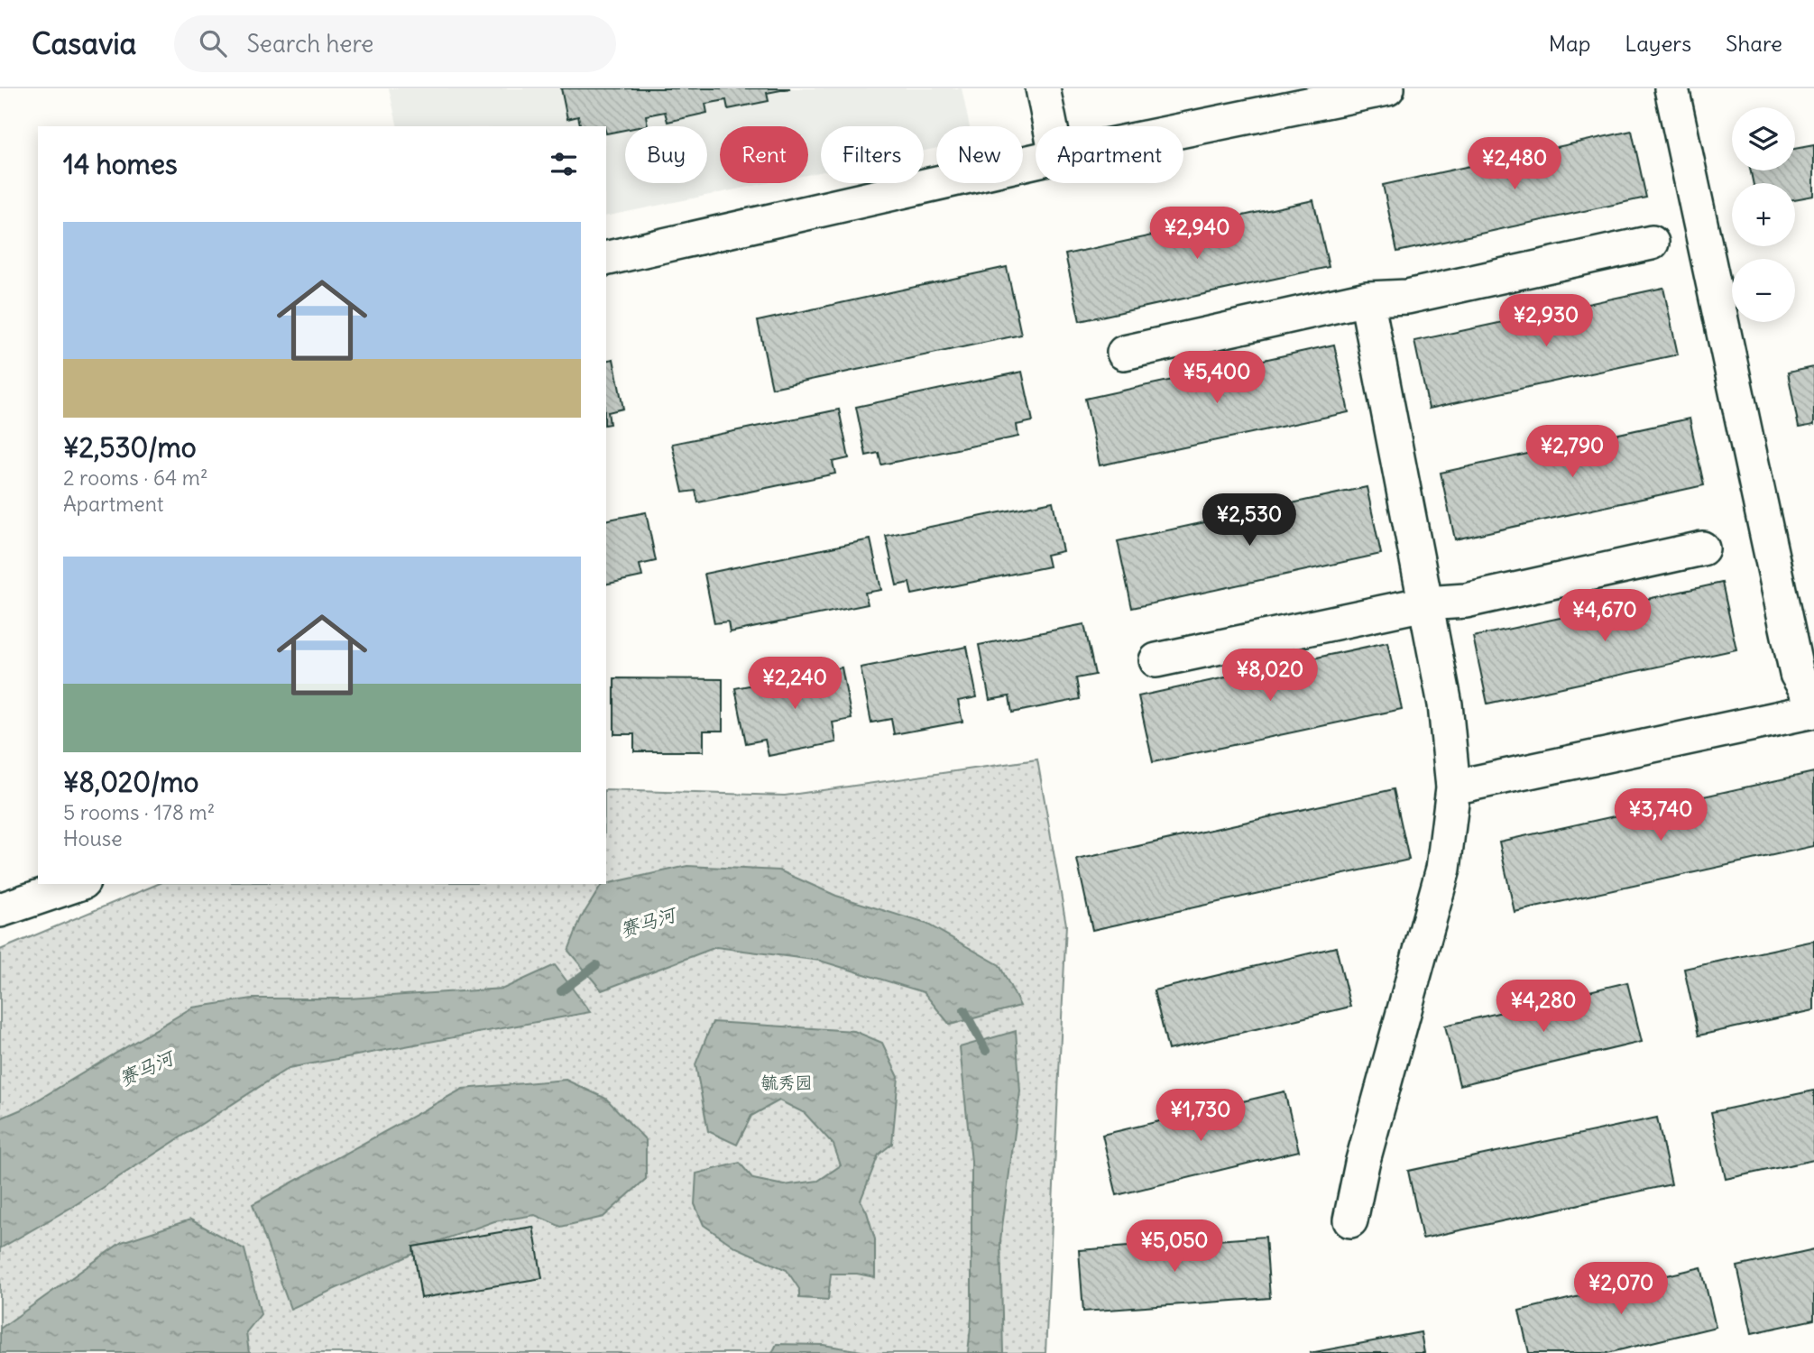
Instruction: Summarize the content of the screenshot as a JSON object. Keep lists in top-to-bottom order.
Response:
{
  "water": ["赛马河"],
  "parks": ["毓秀园"],
  "page": {
    "header": "Casavia",
    "search": "Search here",
    "nav": ["Map", "Layers", "Share"],
    "map_buttons": ["+", "−"],
    "chip": [
      "Buy",
      "Rent",
      "Filters",
      "New",
      "Apartment"
    ],
    "heading": "14 homes",
    "price": [
      "¥2,480",
      "¥2,940",
      "¥2,930",
      "¥5,400",
      "¥2,790",
      "¥2,530",
      "¥4,670",
      "¥8,020",
      "¥2,240",
      "¥3,740",
      "¥4,280",
      "¥1,730",
      "¥5,050",
      "¥2,070"
    ],
    "list": [
      {
        "name": "¥2,530/mo",
        "note": "2 rooms · 64 m² · Apartment"
      },
      {
        "name": "¥8,020/mo",
        "note": "5 rooms · 178 m² · House"
      }
    ]
  }
}
